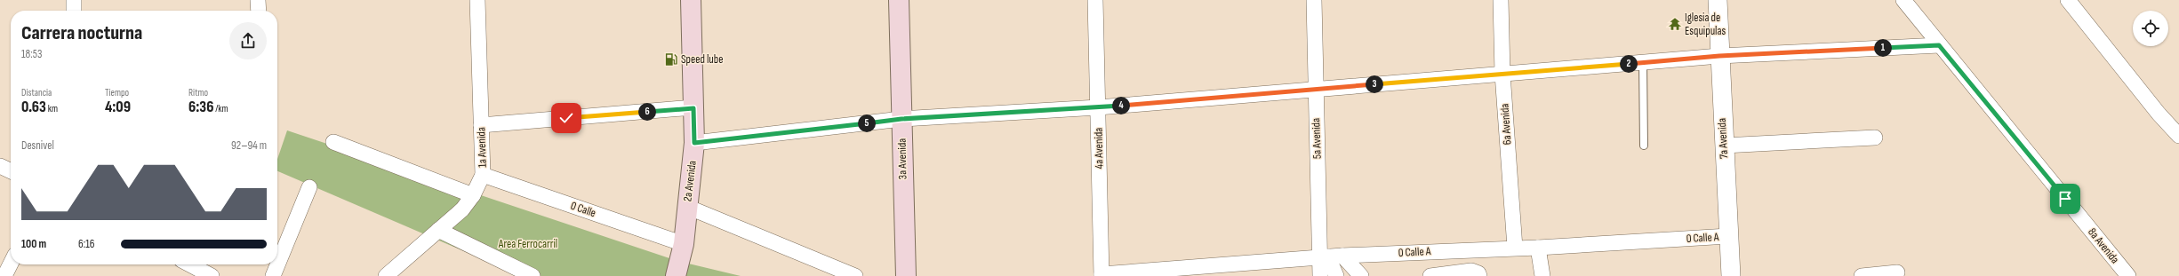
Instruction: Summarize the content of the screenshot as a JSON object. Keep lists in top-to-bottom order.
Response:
{
  "streets": {
    "main road": ["3a Avenida", "2a Avenida"],
    "street": [
      "6a Avenida",
      "5a Avenida",
      "7a Avenida",
      "1a Avenida",
      "4a Avenida",
      "0 Calle",
      "0 Calle A",
      "8a Avenida"
    ]
  },
  "crossings": [
    ["6a Avenida", "0 Calle A"],
    ["5a Avenida", "0 Calle A"],
    ["7a Avenida", "0 Calle A"],
    ["1a Avenida", "0 Calle"],
    ["4a Avenida", "0 Calle A"],
    ["2a Avenida", "0 Calle"]
  ],
  "parks": ["Area Ferrocarril"],
  "places": {
    "temple": ["Iglesia de Esquipulas"],
    "fuel station": ["Speed lube"]
  },
  "page": {
    "heading": ["Carrera nocturna", "18:53"],
    "pins": [
      "1",
      "2",
      "3",
      "4",
      "6",
      "5"
    ],
    "stats": [
      ["Distancia", "0.63 km"],
      ["Tiempo", "4:09"],
      ["Ritmo", "6:36 /km"]
    ],
    "chart": ["Desnivel", "92–94 m"],
    "list": [
      {
        "name": "100 m",
        "note": "6:16"
      }
    ]
  }
}
